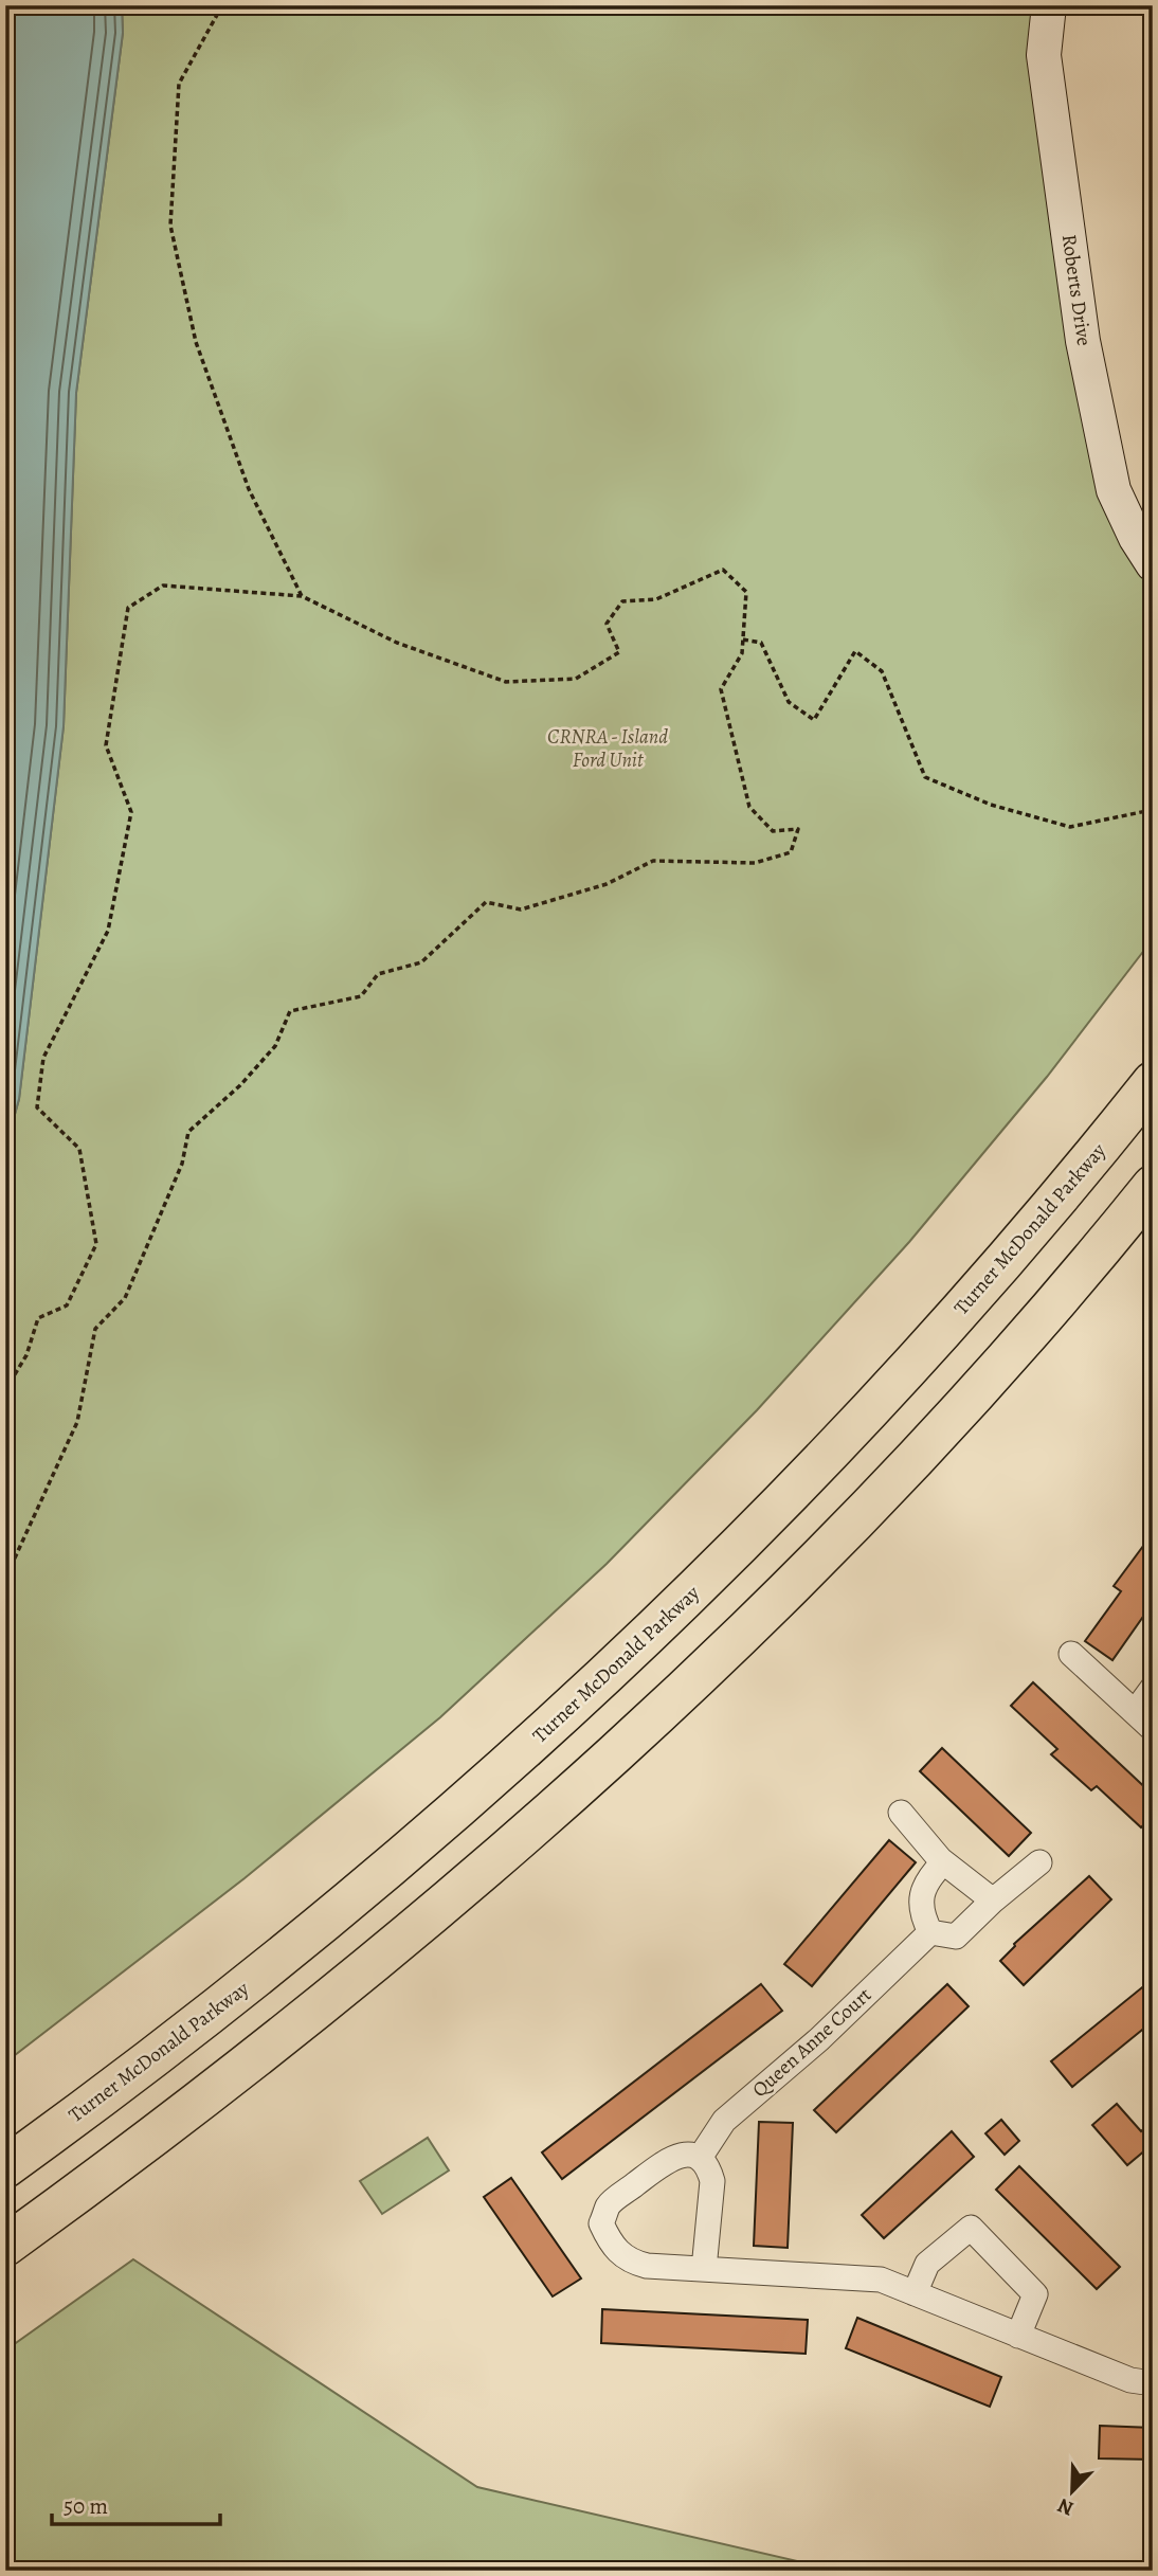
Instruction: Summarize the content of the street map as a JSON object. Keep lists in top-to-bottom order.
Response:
{
  "streets": {
    "highway": ["Turner McDonald Parkway"],
    "street": ["Roberts Drive", "Queen Anne Court"]
  },
  "parks": ["CRNRA - Island Ford Unit"],
  "scale_bar": "50 m",
  "north": "bottom left"
}
